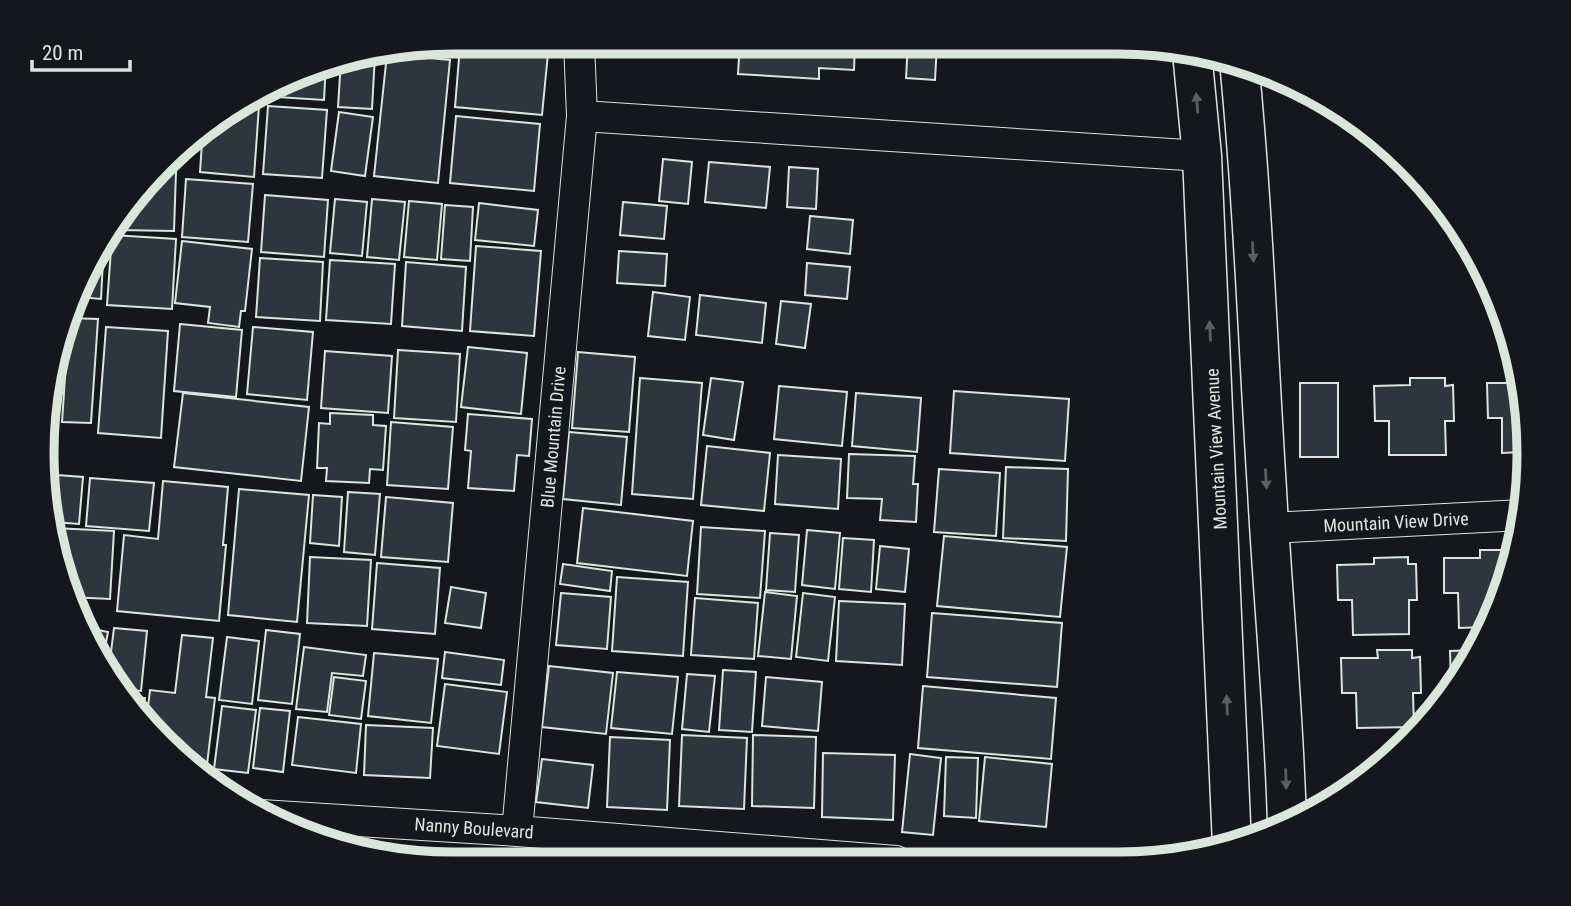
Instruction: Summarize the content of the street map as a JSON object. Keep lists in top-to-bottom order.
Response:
{
  "streets": {
    "main road": ["Mountain View Avenue"],
    "street": ["Blue Mountain Drive", "Mountain View Drive", "Nanny Boulevard"]
  },
  "crossings": [
    ["Blue Mountain Drive", "Nanny Boulevard"]
  ],
  "scale_bar": "20 m"
}
